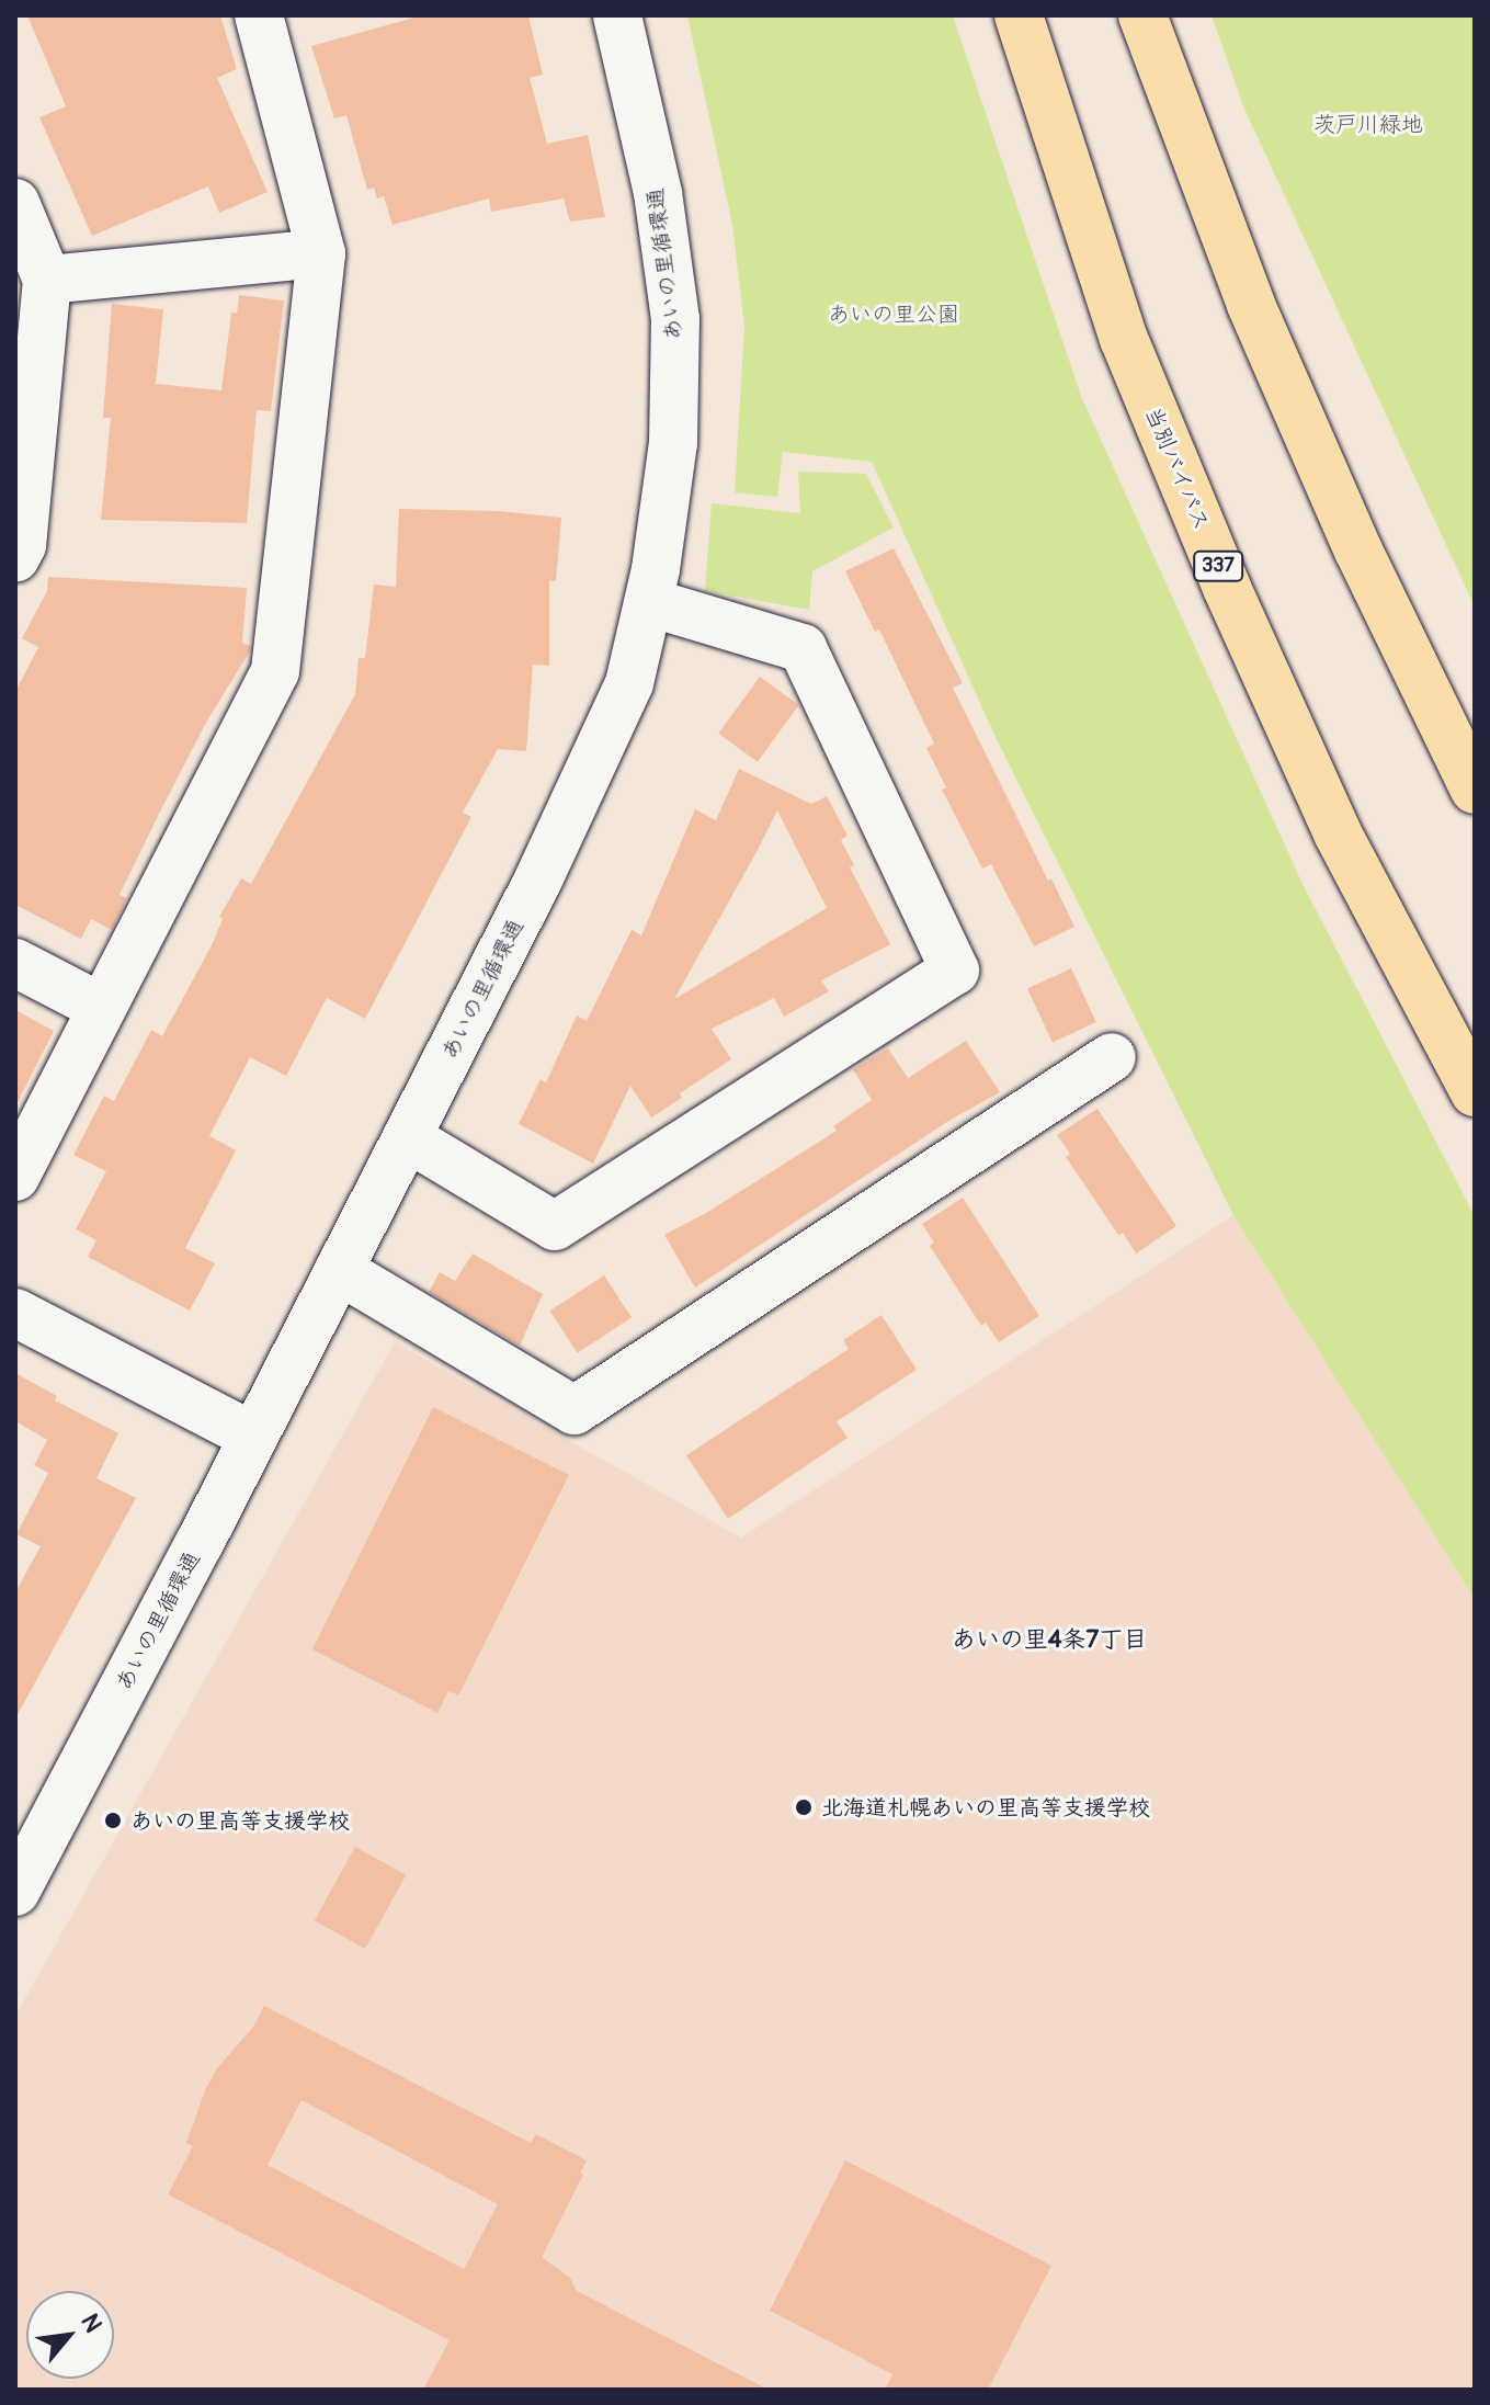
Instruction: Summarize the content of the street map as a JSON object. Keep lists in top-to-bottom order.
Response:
{
  "streets": {
    "highway": ["当別バイパス", "337"],
    "street": ["あいの里循環通"]
  },
  "districts": ["あいの里4条7丁目"],
  "parks": ["茨戸川緑地", "あいの里公園"],
  "places": ["北海道札幌あいの里高等支援学校", "あいの里高等支援学校"],
  "north": "top right"
}
